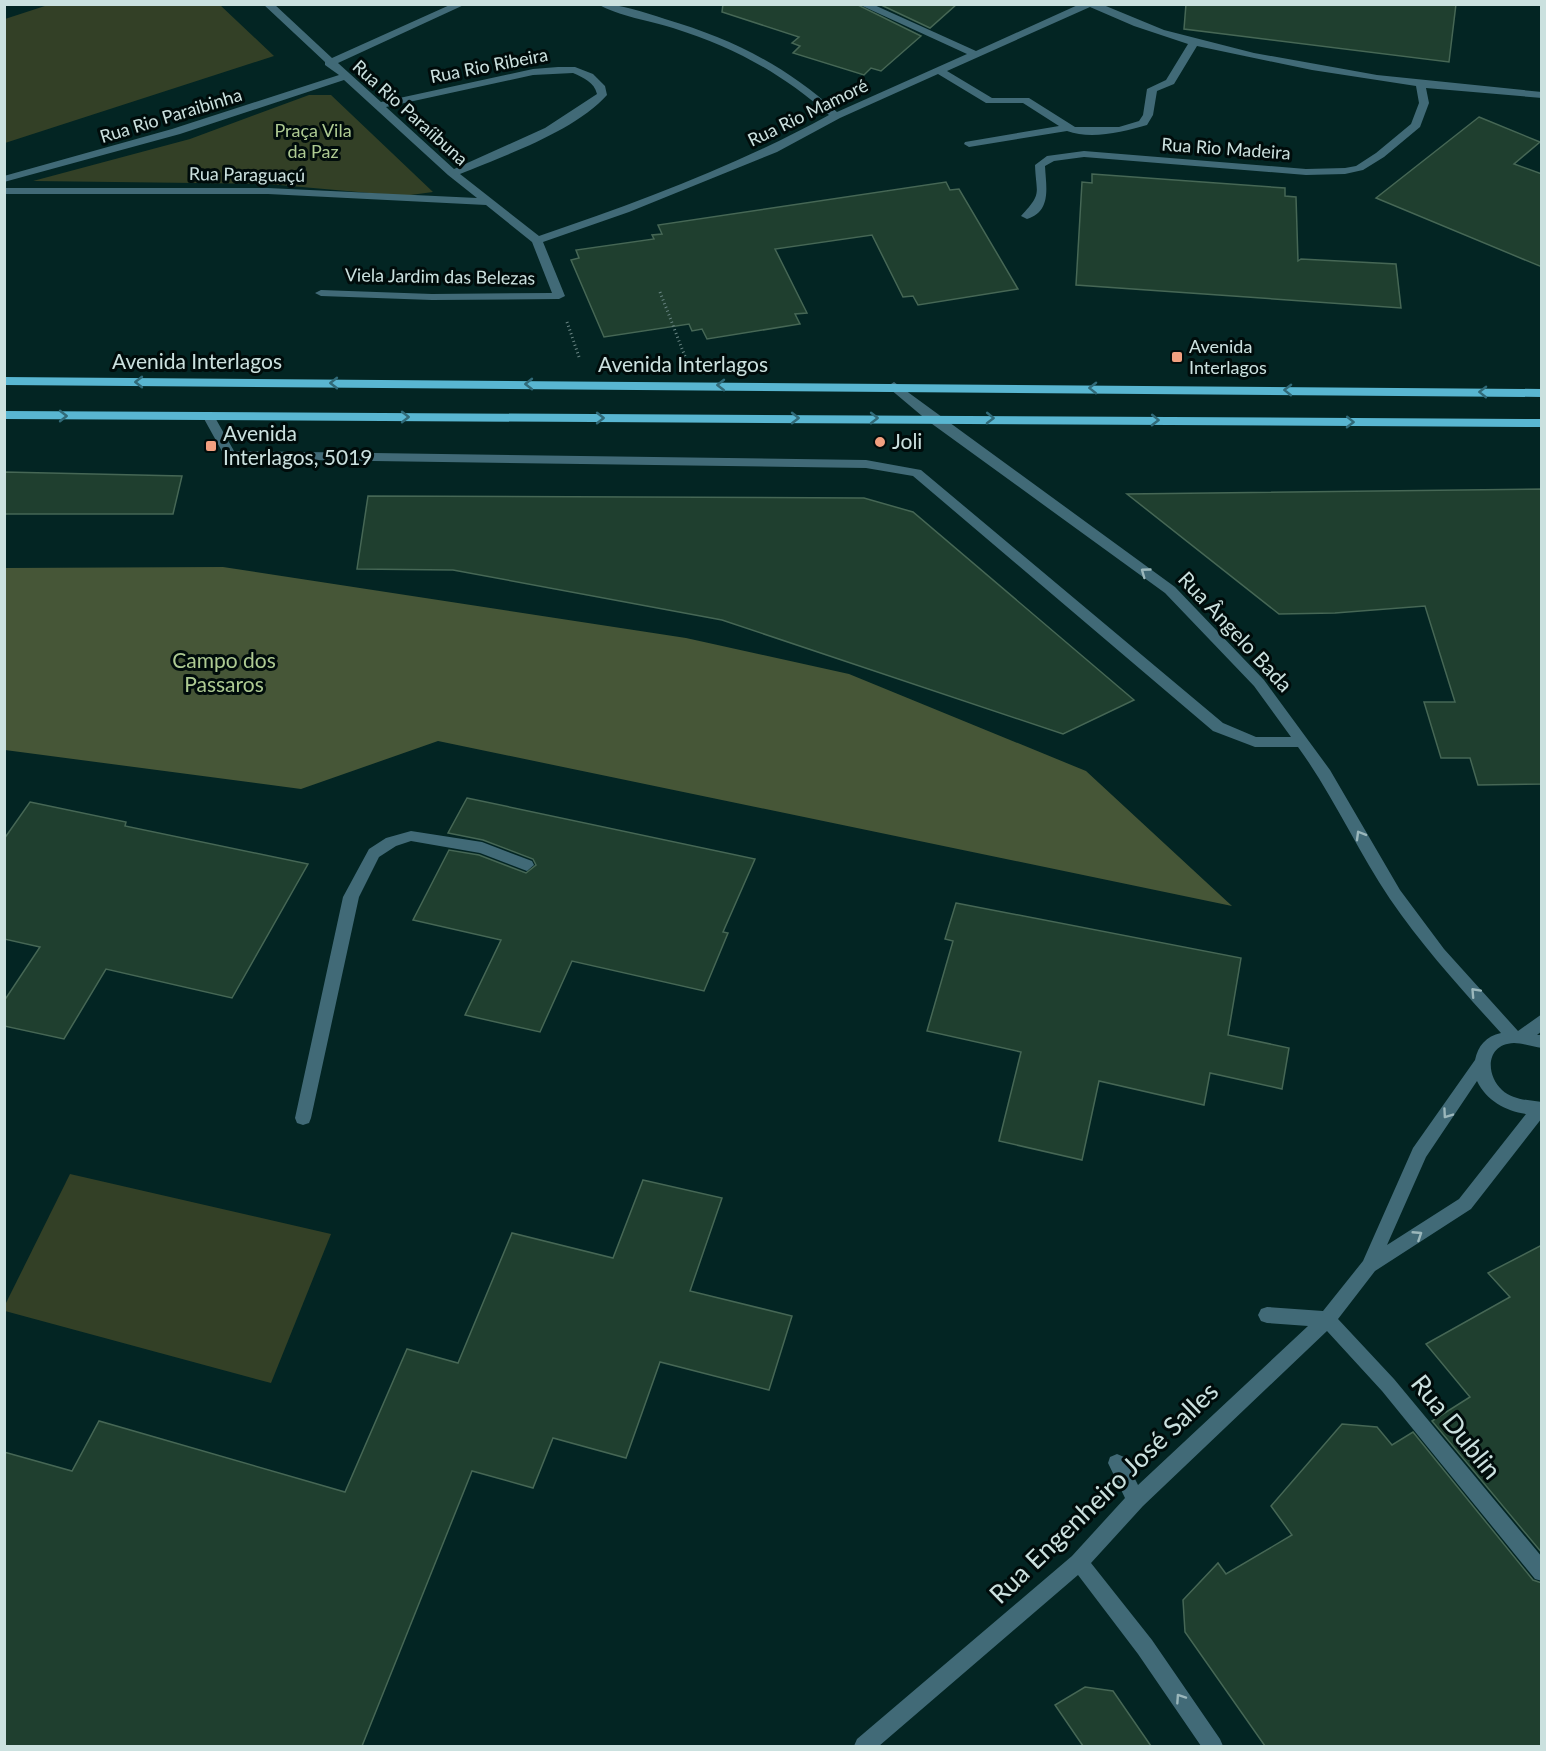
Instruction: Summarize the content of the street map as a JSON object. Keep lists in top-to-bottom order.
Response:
{
  "streets": {
    "main road": ["Avenida Interlagos"],
    "street": [
      "Rua Rio Ribeira",
      "Rua Rio Paraíibuna",
      "Rua Rio Mamoré",
      "Rua Rio Paraibinha",
      "Rua Rio Madeira",
      "Rua Paraguaçú",
      "Viela Jardim das Belezas",
      "Rua Ângelo Bada",
      "Rua Dublin",
      "Rua Engenheiro José Salles"
    ]
  },
  "crossings": [
    ["Rua Rio Ribeira", "Rua Rio Paraíibuna"],
    ["Rua Rio Paraíibuna", "Rua Rio Mamoré"],
    ["Rua Rio Paraíibuna", "Rua Rio Paraibinha"],
    ["Rua Rio Paraíibuna", "Rua Paraguaçú"],
    ["Avenida Interlagos", "Rua Ângelo Bada"],
    ["Rua Ângelo Bada", "Rua Engenheiro José Salles"],
    ["Rua Dublin", "Rua Engenheiro José Salles"]
  ],
  "one_way": ["Rua Ângelo Bada"],
  "parks": ["Praça Vila da Paz", "Campo dos Passaros"],
  "places": {
    "transit": ["Avenida Interlagos", "Avenida Interlagos, 5019"],
    "other": ["Joli"]
  }
}
